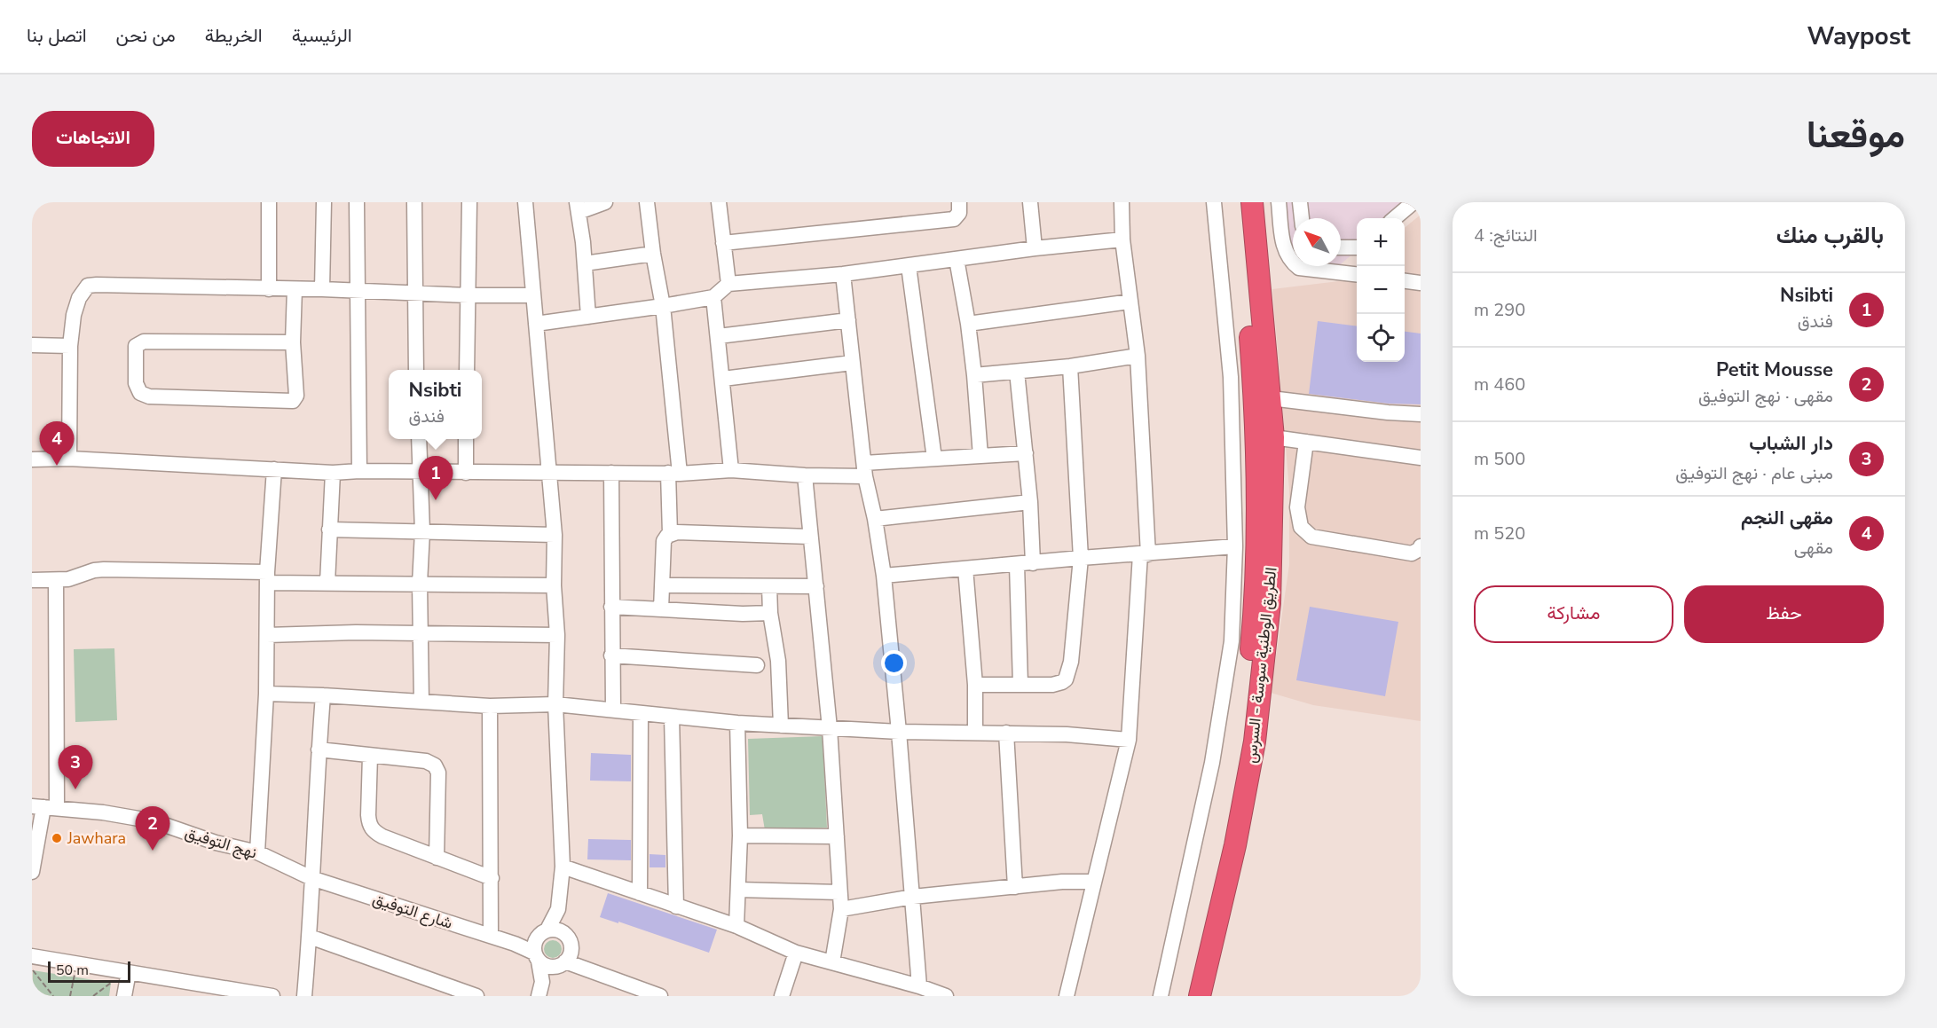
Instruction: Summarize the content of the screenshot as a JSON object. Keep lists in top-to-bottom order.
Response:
{
  "streets": {
    "highway": ["الطريق الوطنية سوسة - السرس"],
    "street": ["نهج التوفيق", "شارع التوفيق"]
  },
  "crossings": [
    ["نهج التوفيق", "شارع التوفيق"]
  ],
  "places": ["Jawhara"],
  "scale_bar": "50 m",
  "north": "top left",
  "page": {
    "header": "Waypost",
    "nav": [
      "الرئيسية",
      "الخريطة",
      "من نحن",
      "اتصل بنا"
    ],
    "title": "موقعنا",
    "buttons": [
      "الاتجاهات",
      ["حفظ", "مشاركة"]
    ],
    "heading": ["بالقرب منك", "النتائج: 4"],
    "map_buttons": ["+", "−"],
    "list": [
      {
        "mark": "1",
        "name": "Nsibti",
        "note": "فندق",
        "value": "290 m"
      },
      {
        "mark": "2",
        "name": "Petit Mousse",
        "note": "مقهى · نهج التوفيق",
        "value": "460 m"
      },
      {
        "mark": "3",
        "name": "دار الشباب",
        "note": "مبنى عام · نهج التوفيق",
        "value": "500 m"
      },
      {
        "mark": "4",
        "name": "مقهى النجم",
        "note": "مقهى",
        "value": "520 m"
      }
    ],
    "popup": ["Nsibti", "فندق"],
    "pins": [
      "4",
      "1",
      "3",
      "2"
    ],
    "scale": "50 m"
  }
}
